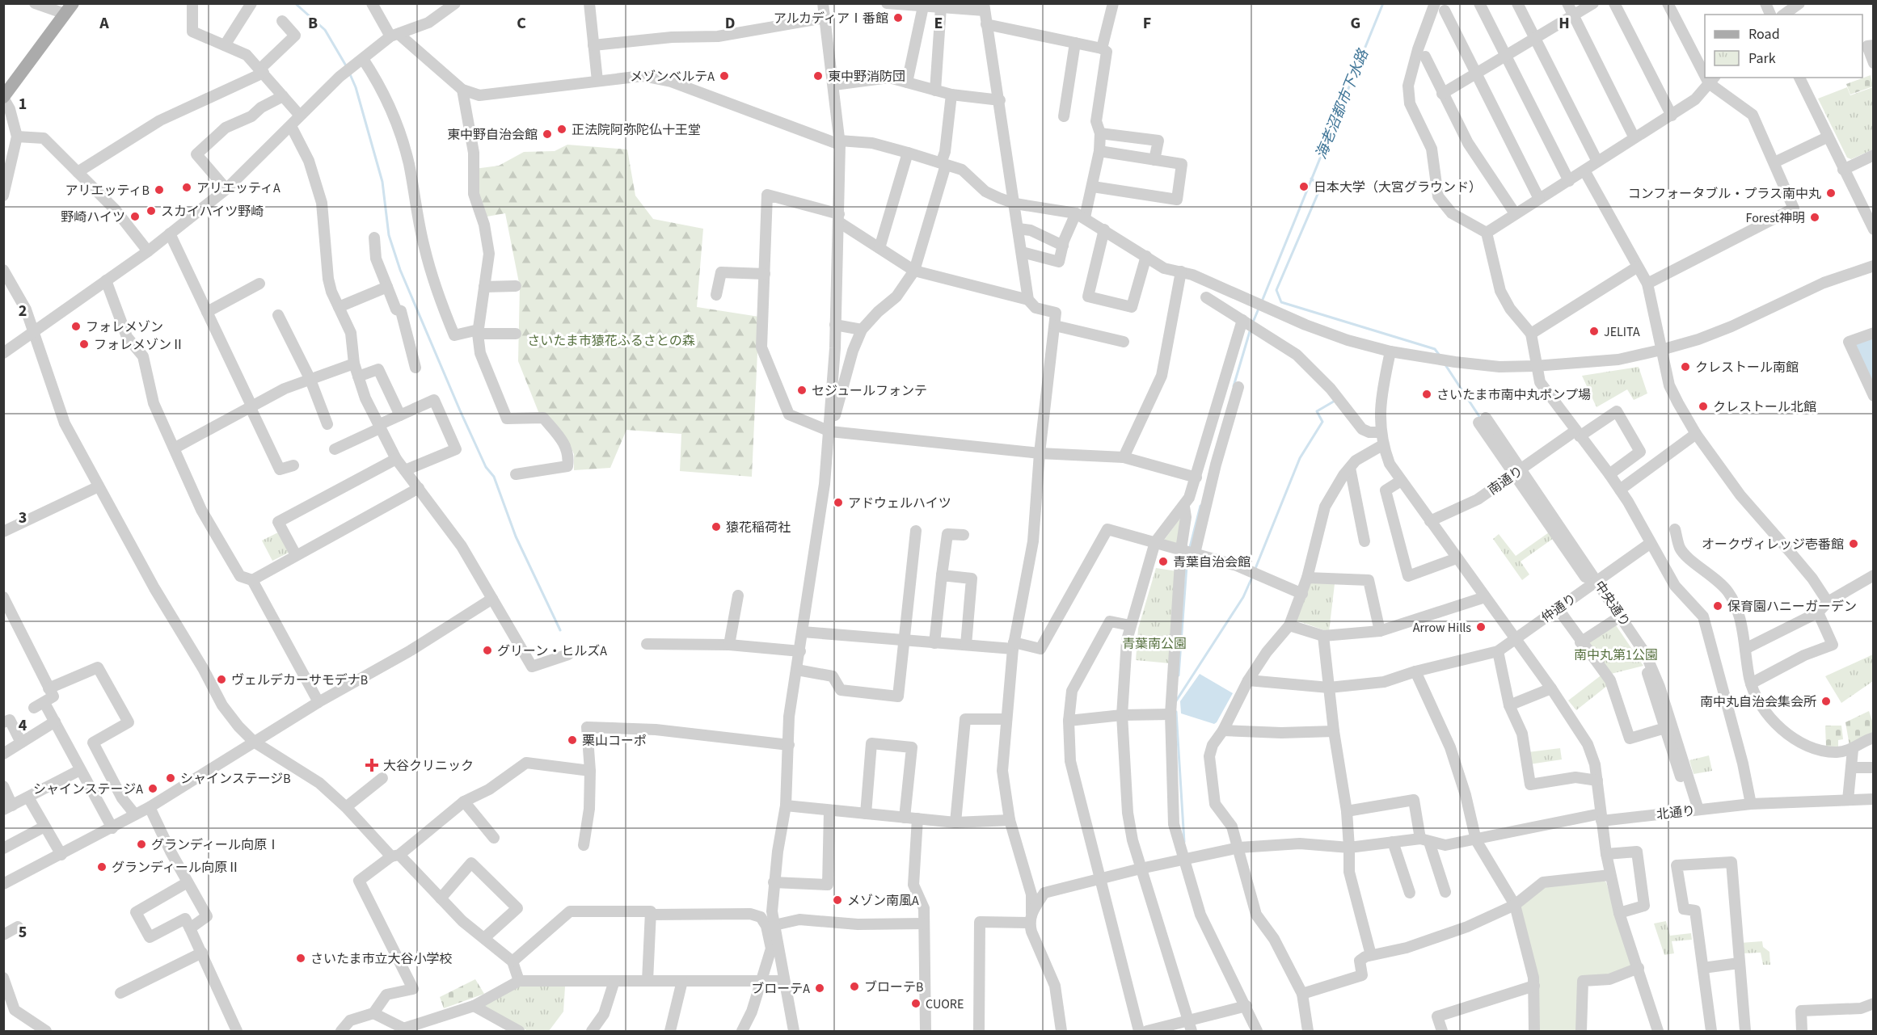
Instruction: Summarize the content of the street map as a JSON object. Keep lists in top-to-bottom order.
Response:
{
  "streets": {
    "street": [
      "南通り",
      "中央通り",
      "仲通り",
      "北通り"
    ]
  },
  "crossings": [
    ["南通り", "中央通り"],
    ["中央通り", "仲通り"],
    ["中央通り", "北通り"]
  ],
  "water": ["海老沼都市下水路"],
  "parks": ["さいたま市猿花ふるさとの森", "青葉南公園", "南中丸第1公園"],
  "places": {
    "other": [
      "アルカディアⅠ番館",
      "メゾンベルテA",
      "東中野消防団",
      "正法院阿弥陀仏十王堂",
      "東中野自治会館",
      "日本大学（大宮グラウンド）",
      "アリエッティA",
      "アリエッティB",
      "コンフォータブル・プラス南中丸",
      "スカイハイツ野崎",
      "野崎ハイツ",
      "Forest神明",
      "フォレメゾン",
      "JELITA",
      "フォレメゾンⅡ",
      "クレストール南館",
      "セジュールフォンテ",
      "さいたま市南中丸ポンプ場",
      "クレストール北館",
      "アドウェルハイツ",
      "猿花稲荷社",
      "オークヴィレッジ壱番館",
      "青葉自治会館",
      "保育園ハニーガーデン",
      "Arrow Hills",
      "グリーン・ヒルズA",
      "ヴェルデカーサモデナB",
      "南中丸自治会集会所",
      "栗山コーポ",
      "シャインステージB",
      "シャインステージA",
      "グランディール向原Ⅰ",
      "グランディール向原Ⅱ",
      "メゾン南風A",
      "さいたま市立大谷小学校",
      "ブローテB",
      "ブローテA",
      "CUORE"
    ],
    "health": ["大谷クリニック"]
  },
  "legend": ["Road", "Park"],
  "grid": {
    "columns": [
      "A",
      "B",
      "C",
      "D",
      "E",
      "F",
      "G",
      "H"
    ],
    "rows": [
      "1",
      "2",
      "3",
      "4",
      "5"
    ]
  }
}
